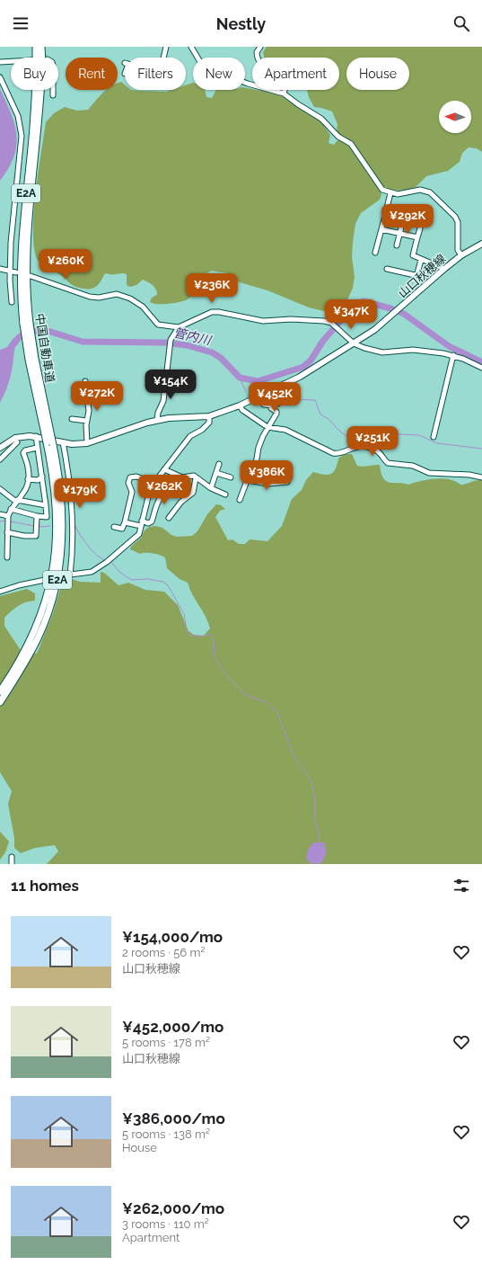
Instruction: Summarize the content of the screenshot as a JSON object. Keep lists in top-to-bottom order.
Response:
{
  "streets": {
    "highway": ["E2A", "中国自動車道"],
    "main road": ["山口秋穂線"]
  },
  "water": ["管内川"],
  "north": "left",
  "page": {
    "header": "Nestly",
    "chip": [
      "Buy",
      "Rent",
      "Filters",
      "New",
      "Apartment",
      "House"
    ],
    "price": [
      "¥292K",
      "¥260K",
      "¥236K",
      "¥347K",
      "¥154K",
      "¥272K",
      "¥452K",
      "¥251K",
      "¥386K",
      "¥262K",
      "¥179K"
    ],
    "heading": "11 homes",
    "list": [
      {
        "name": "¥154,000/mo",
        "note": "2 rooms · 56 m² · 山口秋穂線"
      },
      {
        "name": "¥452,000/mo",
        "note": "5 rooms · 178 m² · 山口秋穂線"
      },
      {
        "name": "¥386,000/mo",
        "note": "5 rooms · 138 m² · House"
      },
      {
        "name": "¥262,000/mo",
        "note": "3 rooms · 110 m² · Apartment"
      }
    ]
  }
}
